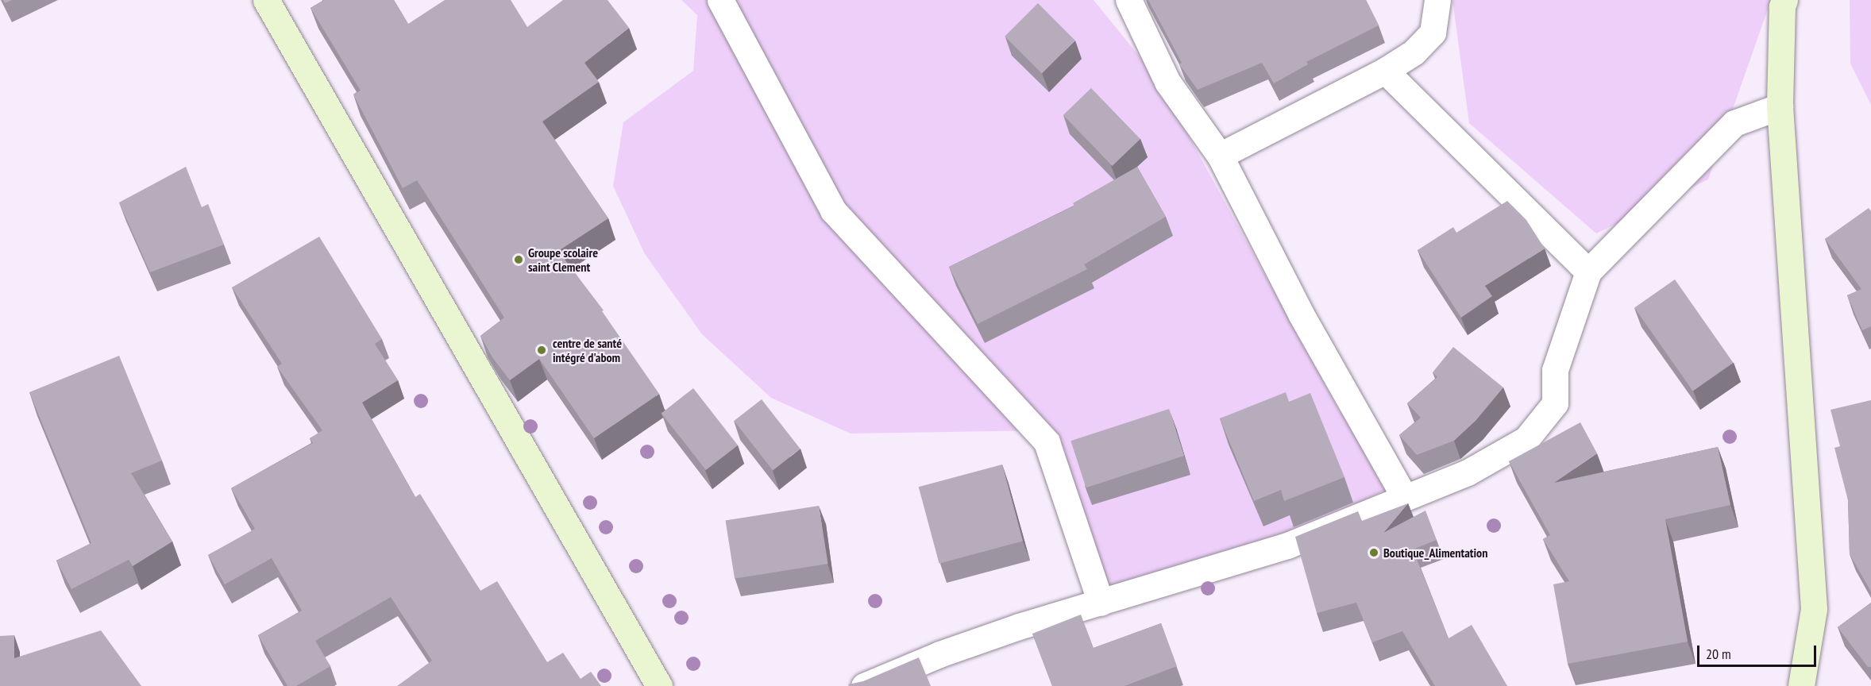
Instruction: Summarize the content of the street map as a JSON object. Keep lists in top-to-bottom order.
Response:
{
  "places": ["Groupe scolaire saint Clement", "centre de santé intégré d'abom", "Boutique_Alimentation"],
  "scale_bar": "20 m"
}
